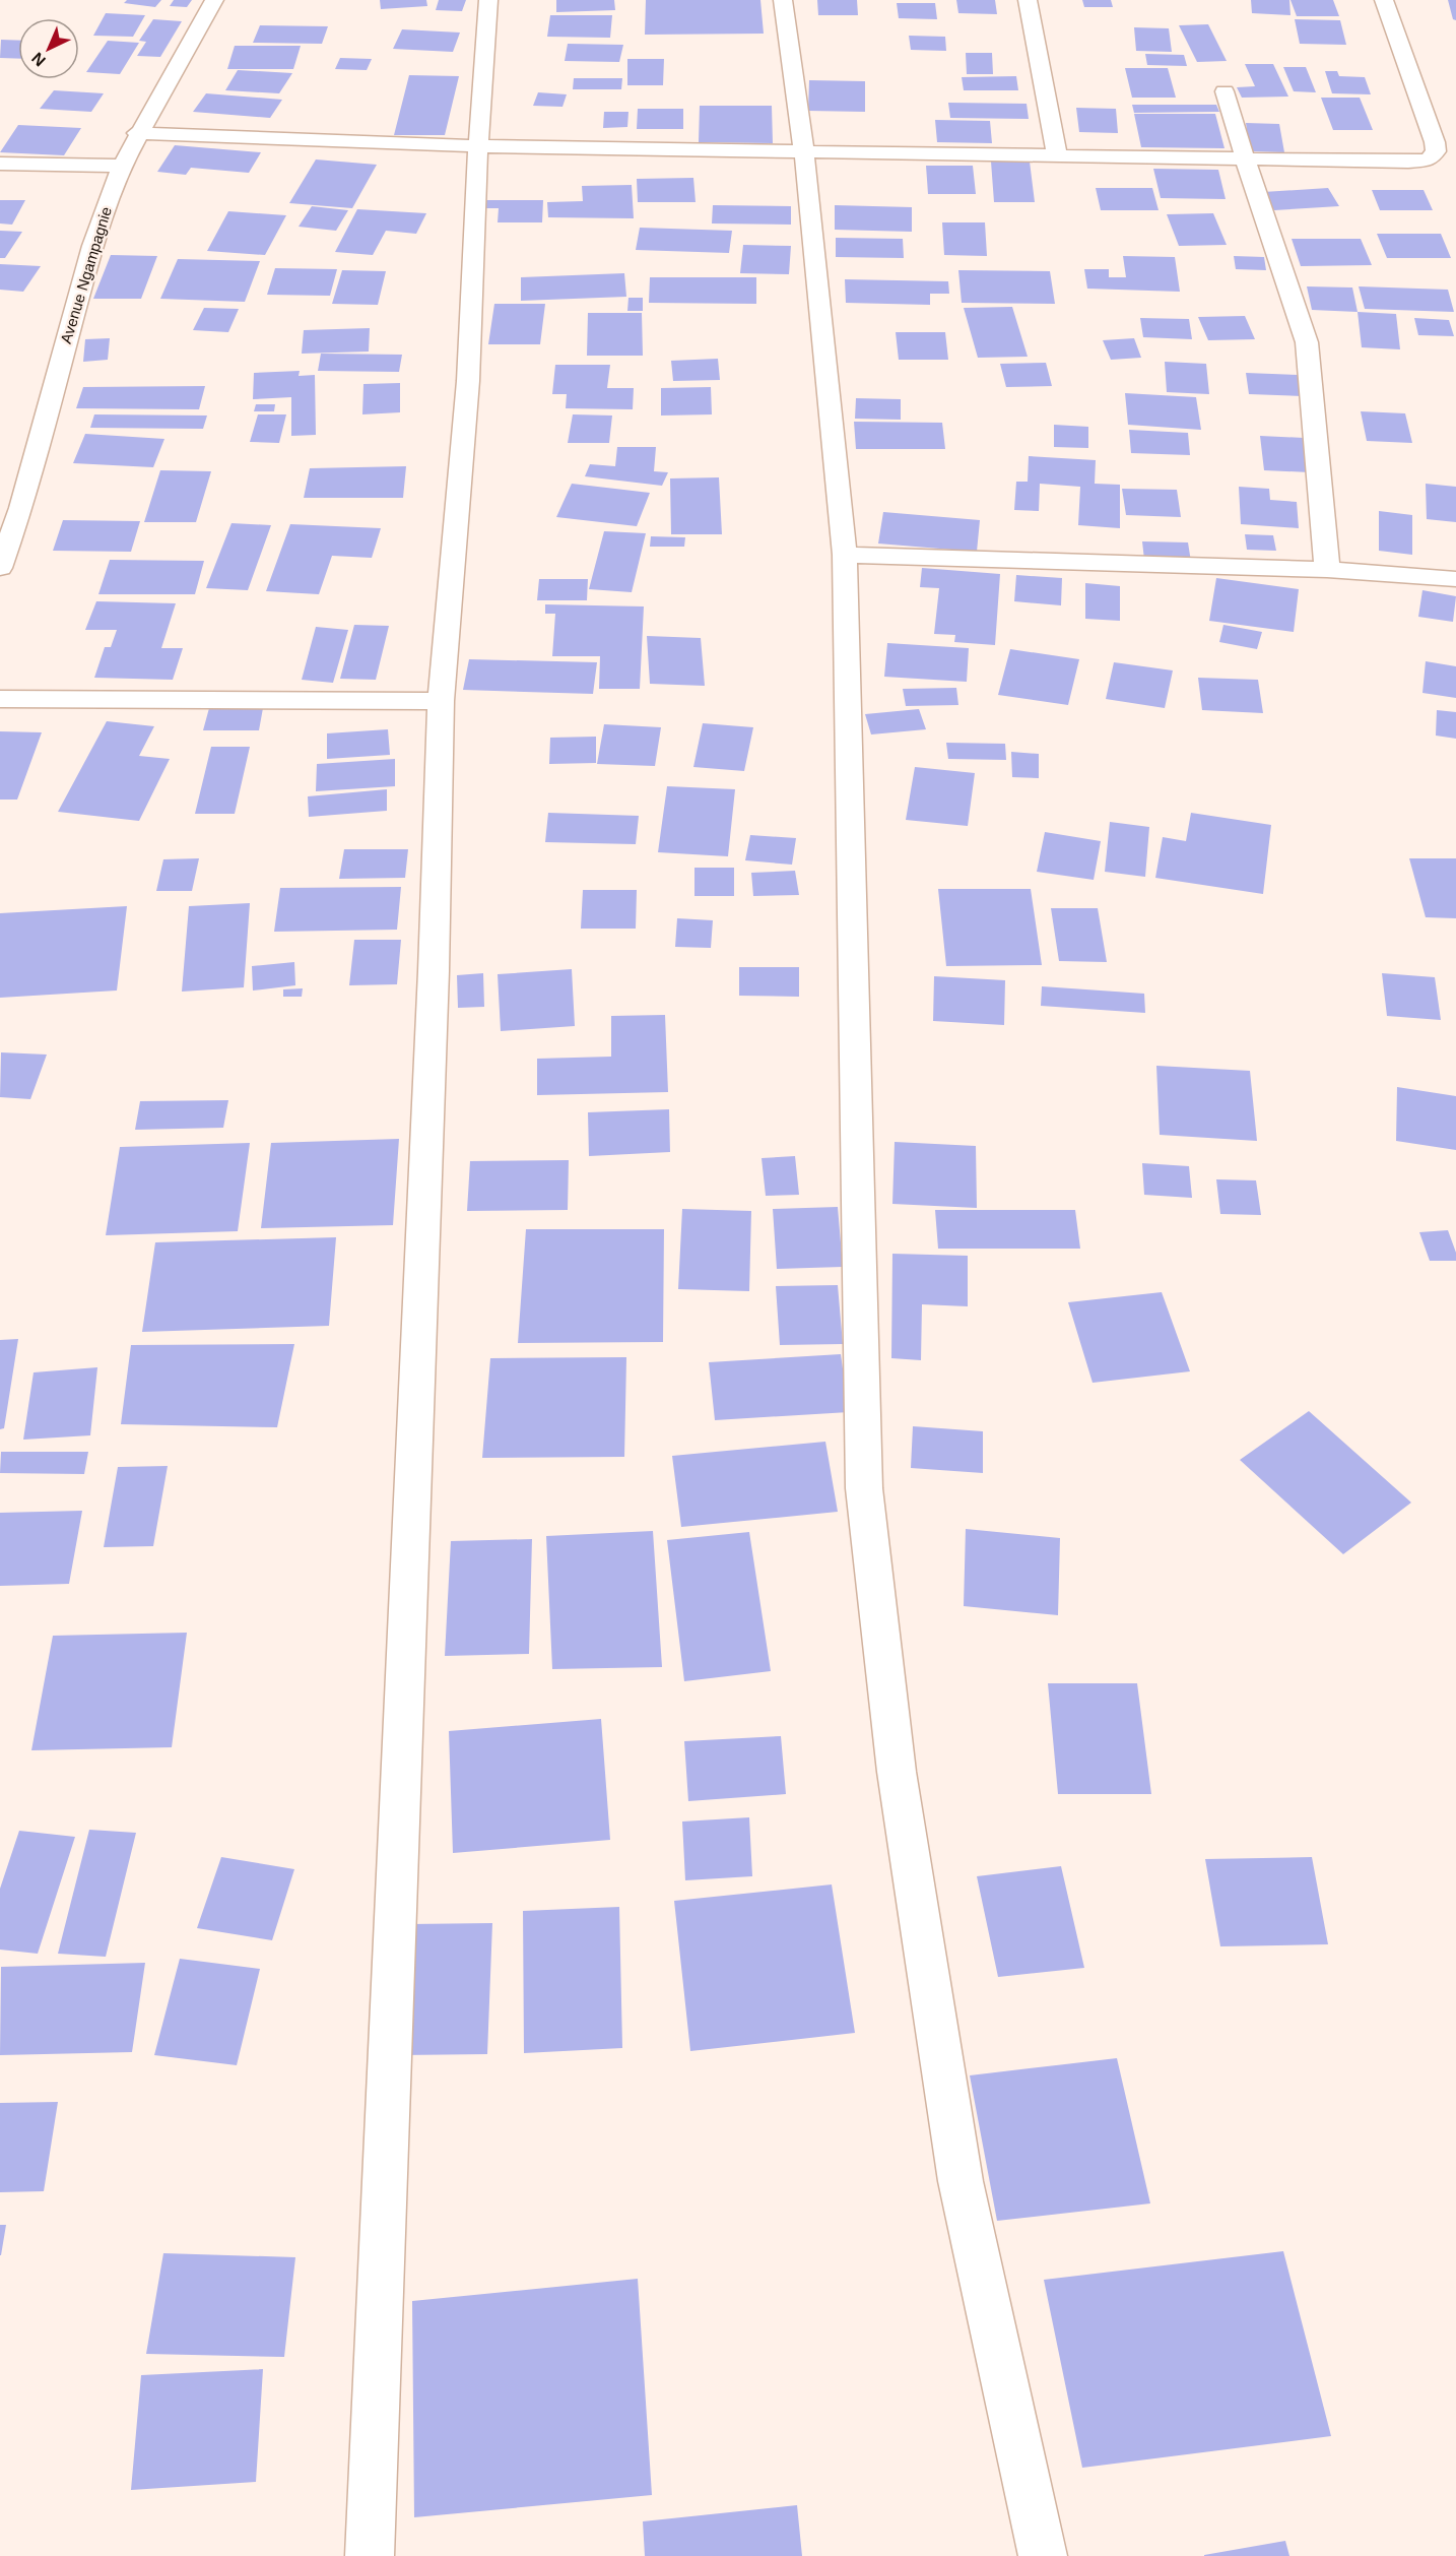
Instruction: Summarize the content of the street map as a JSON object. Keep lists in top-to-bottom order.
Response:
{
  "streets": {
    "street": ["Avenue Ngampagnie"]
  },
  "north": "bottom left"
}
